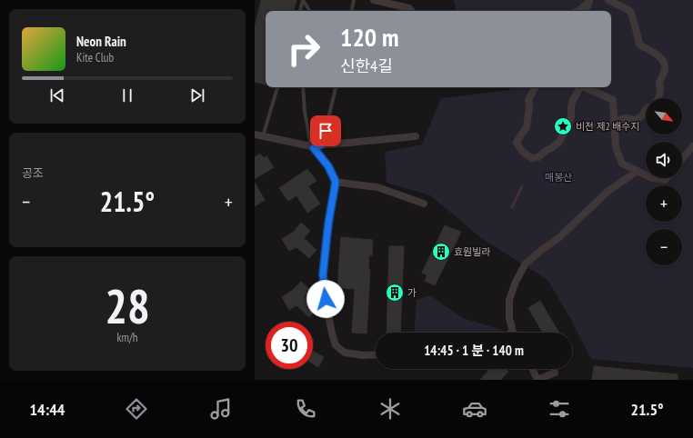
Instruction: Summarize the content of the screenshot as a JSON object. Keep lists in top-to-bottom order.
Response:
{
  "parks": ["매봉산"],
  "places": {
    "place": ["비전 제2 배수지"],
    "building": ["효원빌라", "가"]
  },
  "north": "bottom right",
  "page": {
    "turn": ["120 m", "신한4길"],
    "song": ["Neon Rain", "Kite Club"],
    "map_buttons": ["+", "−"],
    "tile": [
      "공조",
      ["28", "km/h"]
    ],
    "heat": ["−", "21.5°", "+"],
    "limit": "30",
    "trip": "14:45 · 1 분 · 140 m",
    "tabs": ["14:44", "21.5°"]
  }
}
